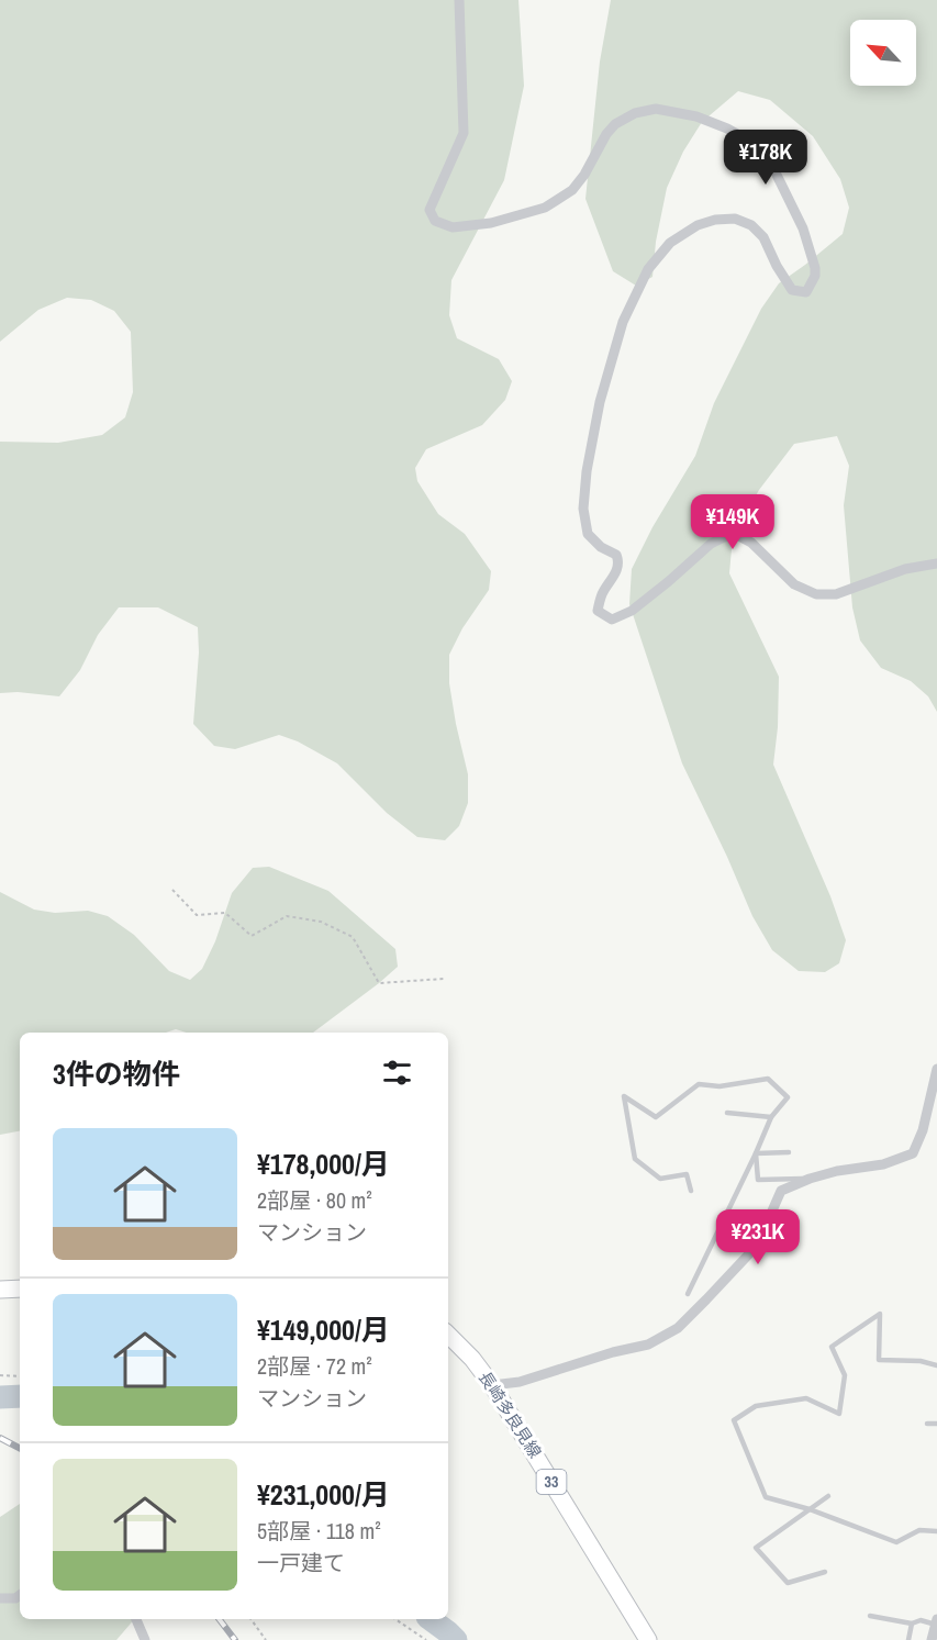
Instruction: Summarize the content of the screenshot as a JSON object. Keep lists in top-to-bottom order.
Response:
{
  "streets": {
    "main road": ["長崎多良見線", "33"]
  },
  "north": "top left",
  "page": {
    "price": ["¥178K", "¥149K", "¥231K"],
    "heading": "3件の物件",
    "list": [
      {
        "name": "¥178,000/月",
        "note": "2部屋 · 80 m² · マンション"
      },
      {
        "name": "¥149,000/月",
        "note": "2部屋 · 72 m² · マンション"
      },
      {
        "name": "¥231,000/月",
        "note": "5部屋 · 118 m² · 一戸建て"
      }
    ]
  }
}
